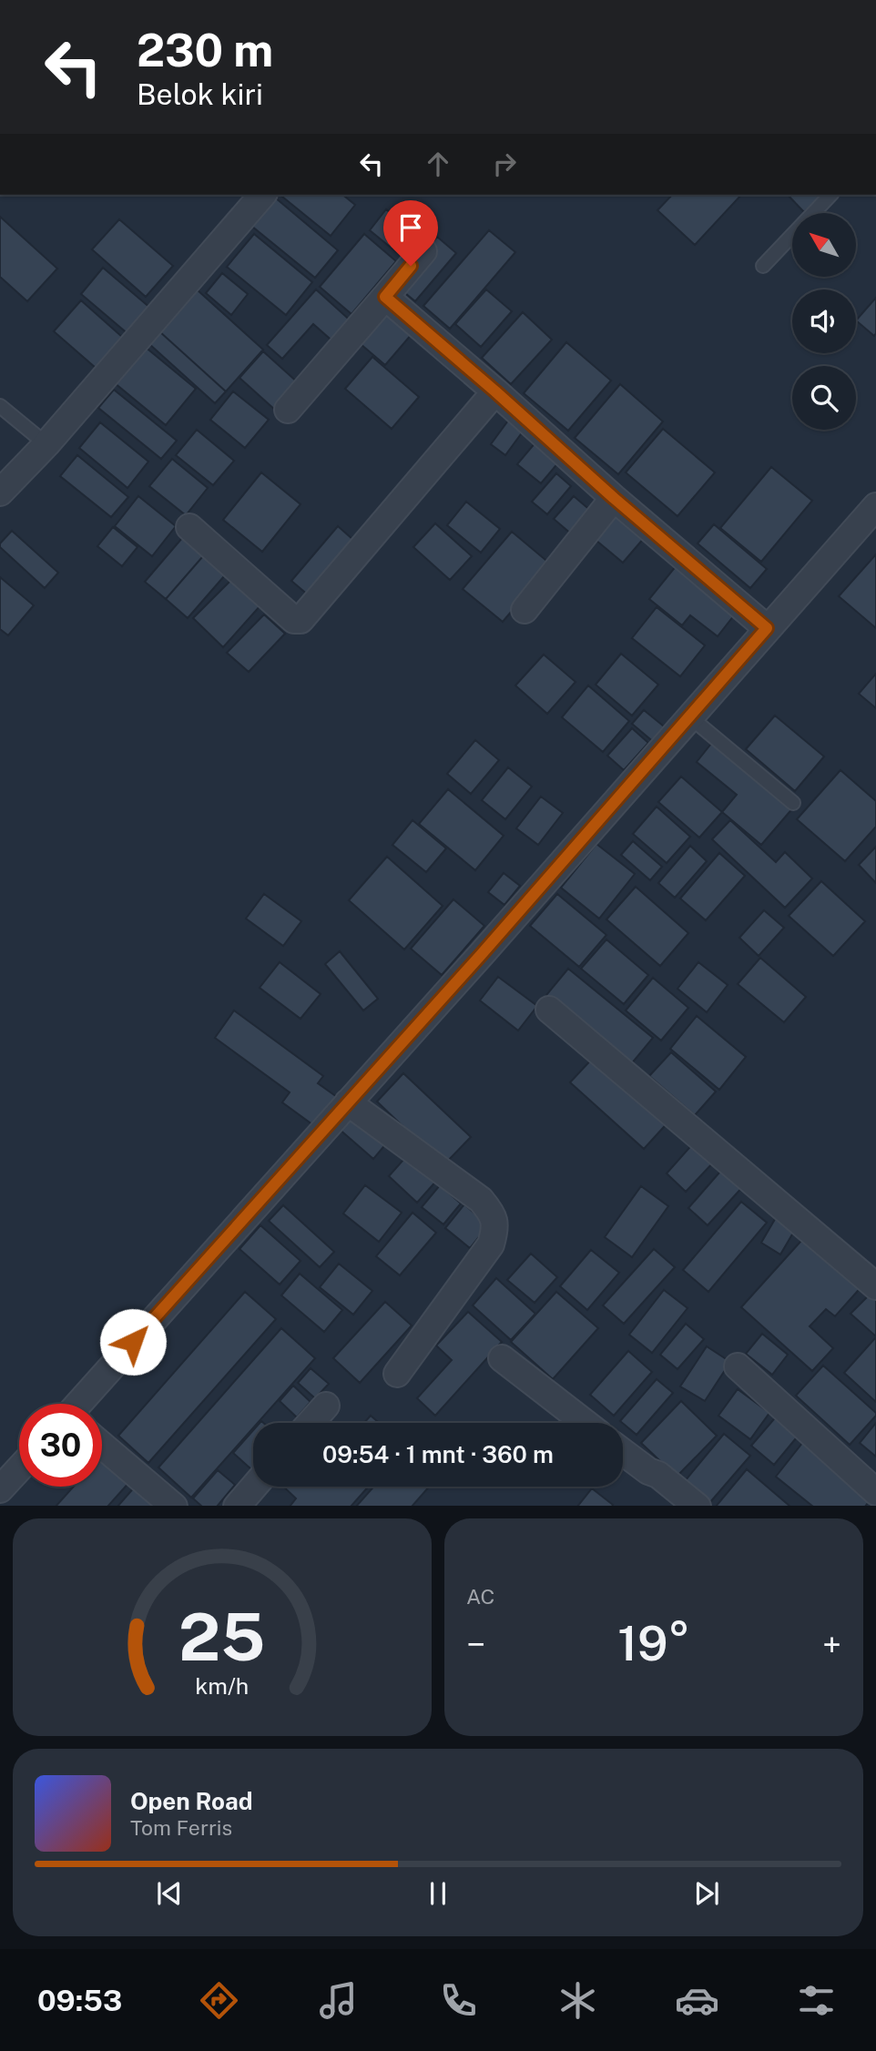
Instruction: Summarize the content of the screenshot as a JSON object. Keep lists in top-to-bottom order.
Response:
{
  "north": "top left",
  "page": {
    "turn": ["230 m", "Belok kiri"],
    "limit": "30",
    "trip": "09:54 · 1 mnt · 360 m",
    "tile": "AC",
    "heat": ["−", "19°", "+"],
    "song": ["Open Road", "Tom Ferris"],
    "tabs": "09:53",
    "gauge": ["25", "km/h"]
  }
}
